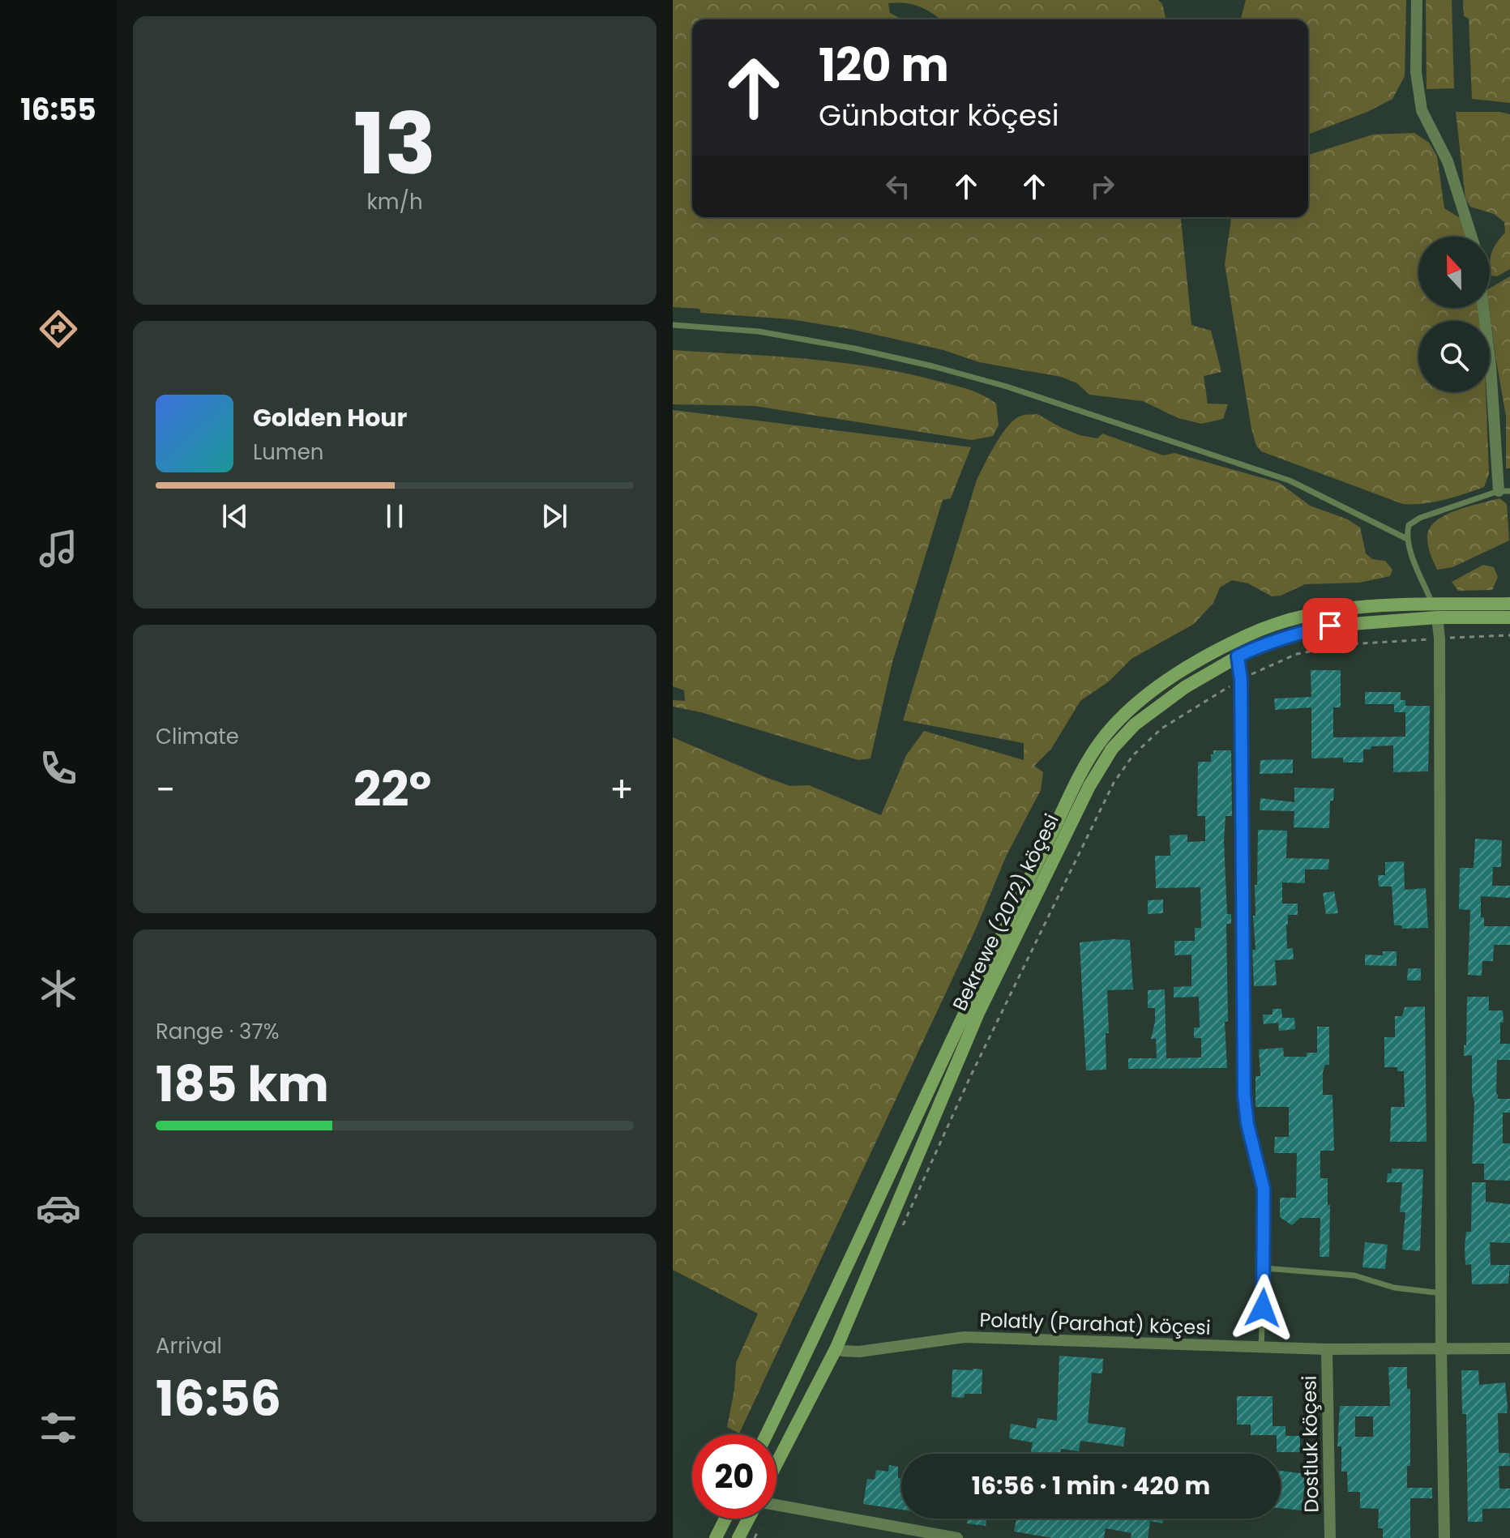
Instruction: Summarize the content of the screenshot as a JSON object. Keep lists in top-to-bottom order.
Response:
{
  "streets": {
    "main road": ["Bekrewe (2072) köçesi"],
    "street": ["Polatly (Parahat) köçesi", "Dostluk köçesi"]
  },
  "crossings": [
    ["Bekrewe (2072) köçesi", "Polatly (Parahat) köçesi"],
    ["Polatly (Parahat) köçesi", "Dostluk köçesi"]
  ],
  "north": "top",
  "page": {
    "tabs": "16:55",
    "tile": [
      ["13", "km/h"],
      "Climate",
      ["Range · 37%", "185 km"],
      ["Arrival", "16:56"]
    ],
    "turn": ["120 m", "Günbatar köçesi"],
    "song": ["Golden Hour", "Lumen"],
    "heat": ["−", "22°", "+"],
    "limit": "20",
    "trip": "16:56 · 1 min · 420 m"
  }
}
